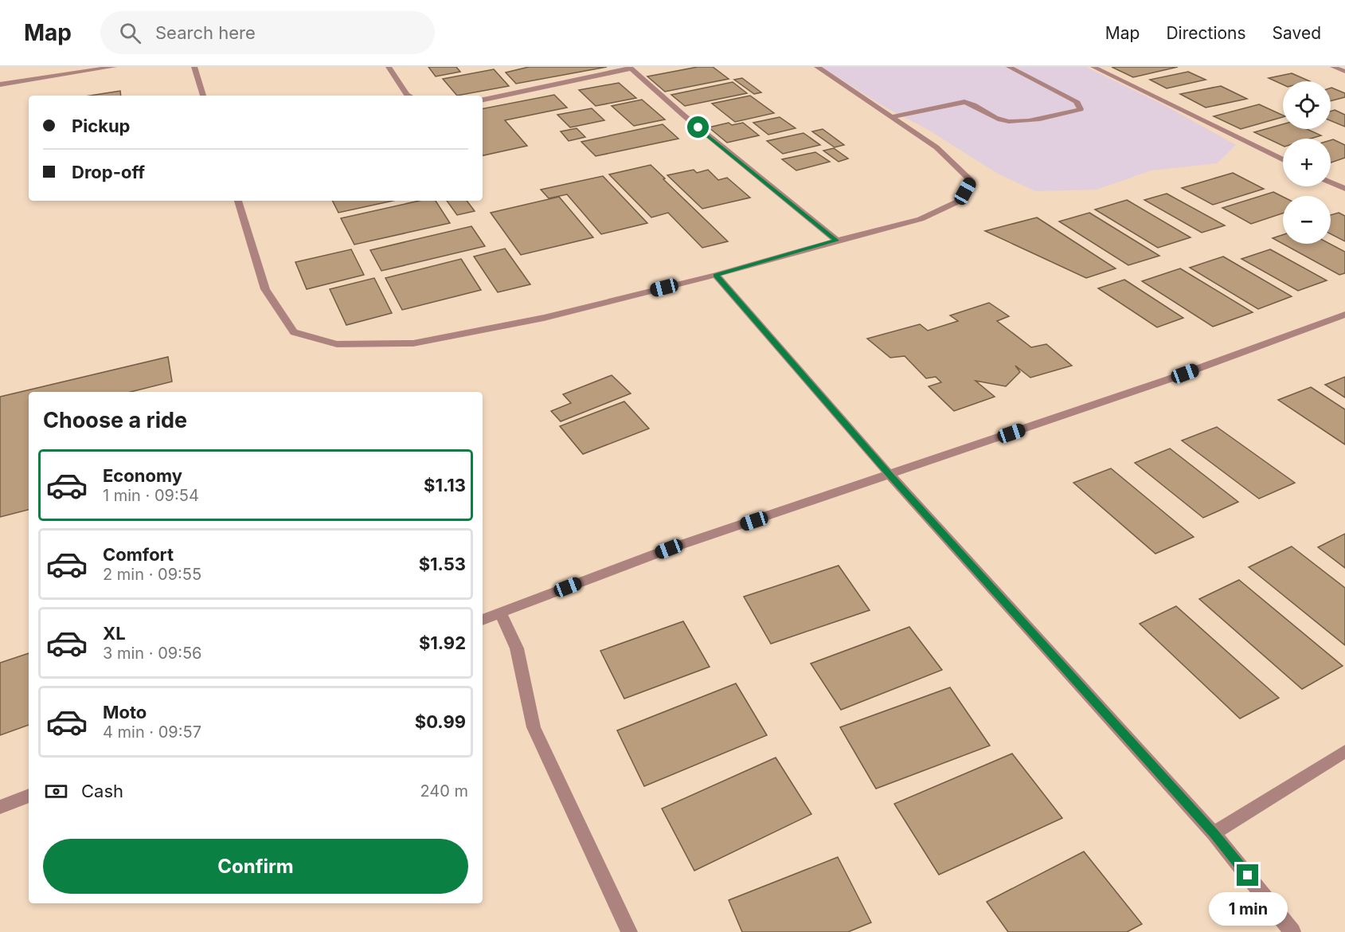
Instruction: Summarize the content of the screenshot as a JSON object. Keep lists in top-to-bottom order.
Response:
{
  "page": {
    "header": "Map",
    "search": "Search here",
    "nav": ["Map", "Directions", "Saved"],
    "map_buttons": ["+", "−"],
    "banner": ["Pickup", "Drop-off"],
    "heading": "Choose a ride",
    "list": [
      {
        "name": "Economy",
        "note": "1 min · 09:54",
        "value": "$1.13"
      },
      {
        "name": "Comfort",
        "note": "2 min · 09:55",
        "value": "$1.53"
      },
      {
        "name": "XL",
        "note": "3 min · 09:56",
        "value": "$1.92"
      },
      {
        "name": "Moto",
        "note": "4 min · 09:57",
        "value": "$0.99"
      }
    ],
    "pay": ["Cash", "240 m"],
    "buttons": "Confirm",
    "bubble": "1 min"
  }
}
